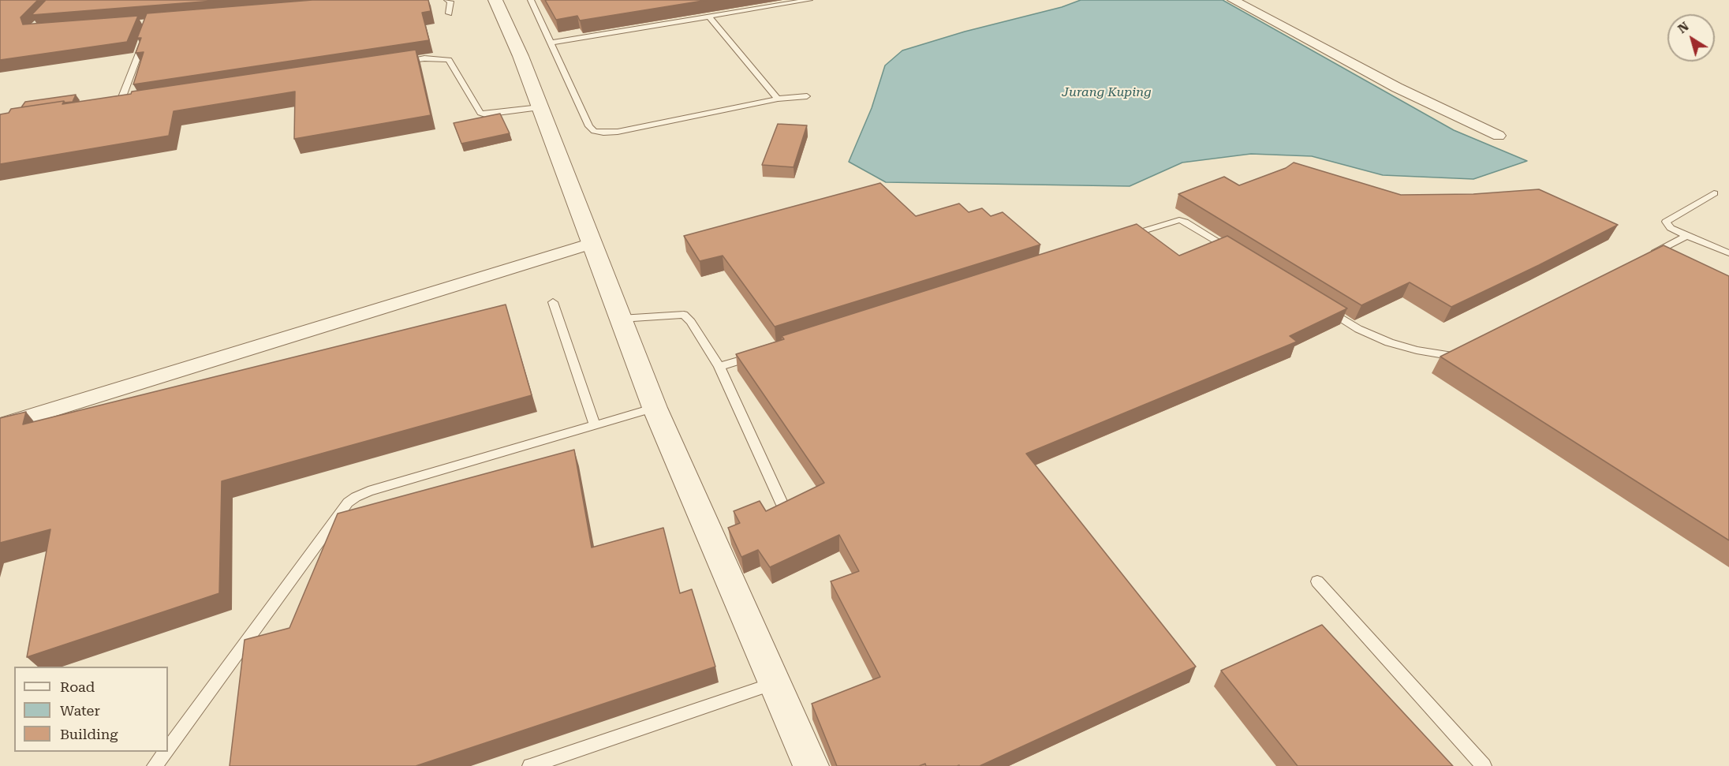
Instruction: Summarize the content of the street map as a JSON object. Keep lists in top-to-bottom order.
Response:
{
  "water": ["Jurang Kuping"],
  "legend": ["Road", "Water", "Building"],
  "north": "top left"
}
